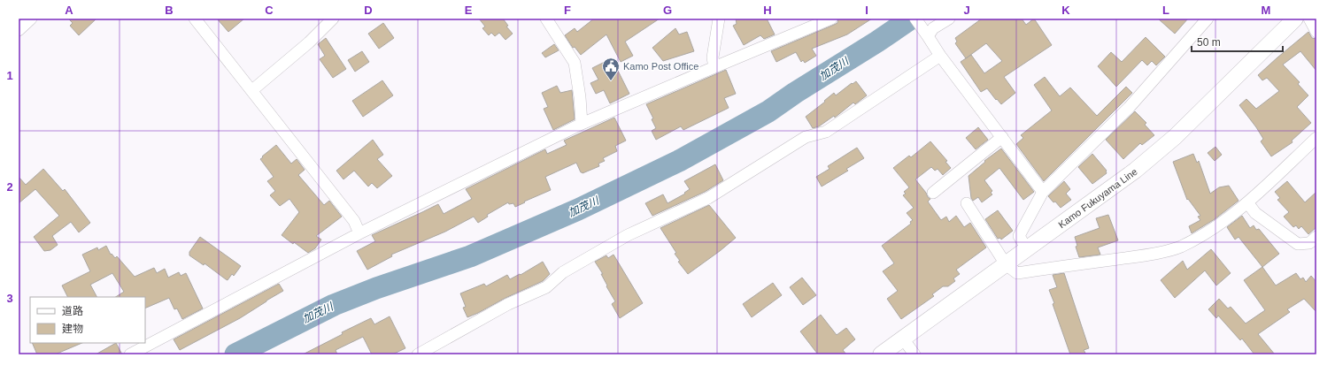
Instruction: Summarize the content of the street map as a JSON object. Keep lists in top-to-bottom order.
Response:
{
  "streets": {
    "main road": ["Kamo Fukuyama Line"]
  },
  "water": ["加茂川"],
  "places": {
    "public building": ["Kamo Post Office"]
  },
  "legend": ["道路", "建物"],
  "scale_bar": "50 m",
  "grid": {
    "columns": [
      "A",
      "B",
      "C",
      "D",
      "E",
      "F",
      "G",
      "H",
      "I",
      "J",
      "K",
      "L",
      "M"
    ],
    "rows": ["1", "2", "3"]
  }
}
